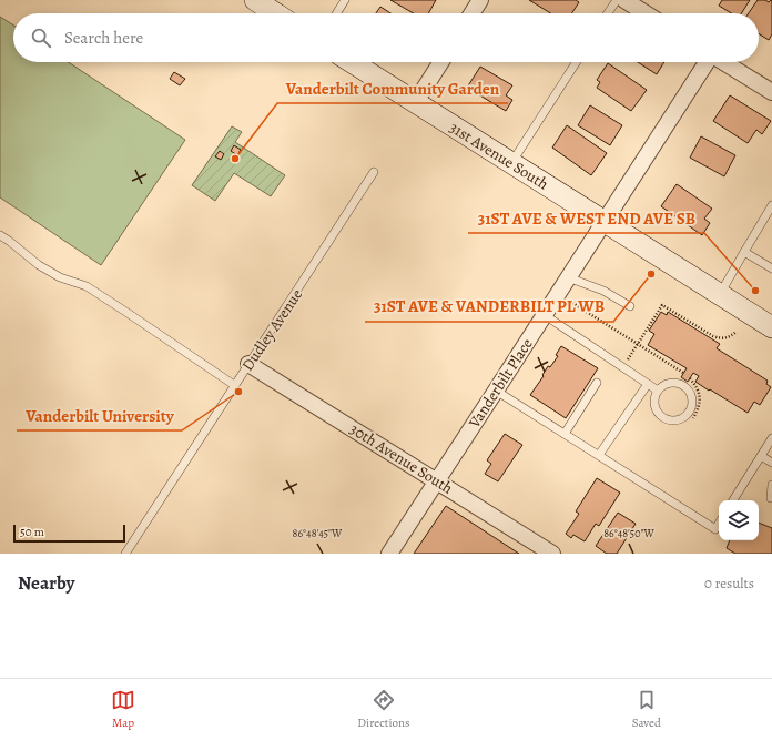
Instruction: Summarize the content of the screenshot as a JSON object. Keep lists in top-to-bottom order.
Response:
{
  "streets": {
    "main road": ["31st Avenue South"],
    "street": ["Vanderbilt Place", "30th Avenue South"],
    "lane": ["Dudley Avenue"]
  },
  "crossings": [
    ["31st Avenue South", "Vanderbilt Place"],
    ["Dudley Avenue", "30th Avenue South"],
    ["Vanderbilt Place", "30th Avenue South"]
  ],
  "places": [
    "Vanderbilt Community Garden",
    "31ST AVE & VANDERBILT PL WB",
    "31ST AVE & WEST END AVE SB",
    "Vanderbilt University"
  ],
  "scale_bar": "50 m",
  "page": {
    "search": "Search here",
    "scale": "50 m",
    "heading": ["Nearby", "0 results"],
    "nav": ["Map", "Directions", "Saved"]
  },
  "coordinates": ["86°48'45\"W", "86°48'50\"W"]
}
